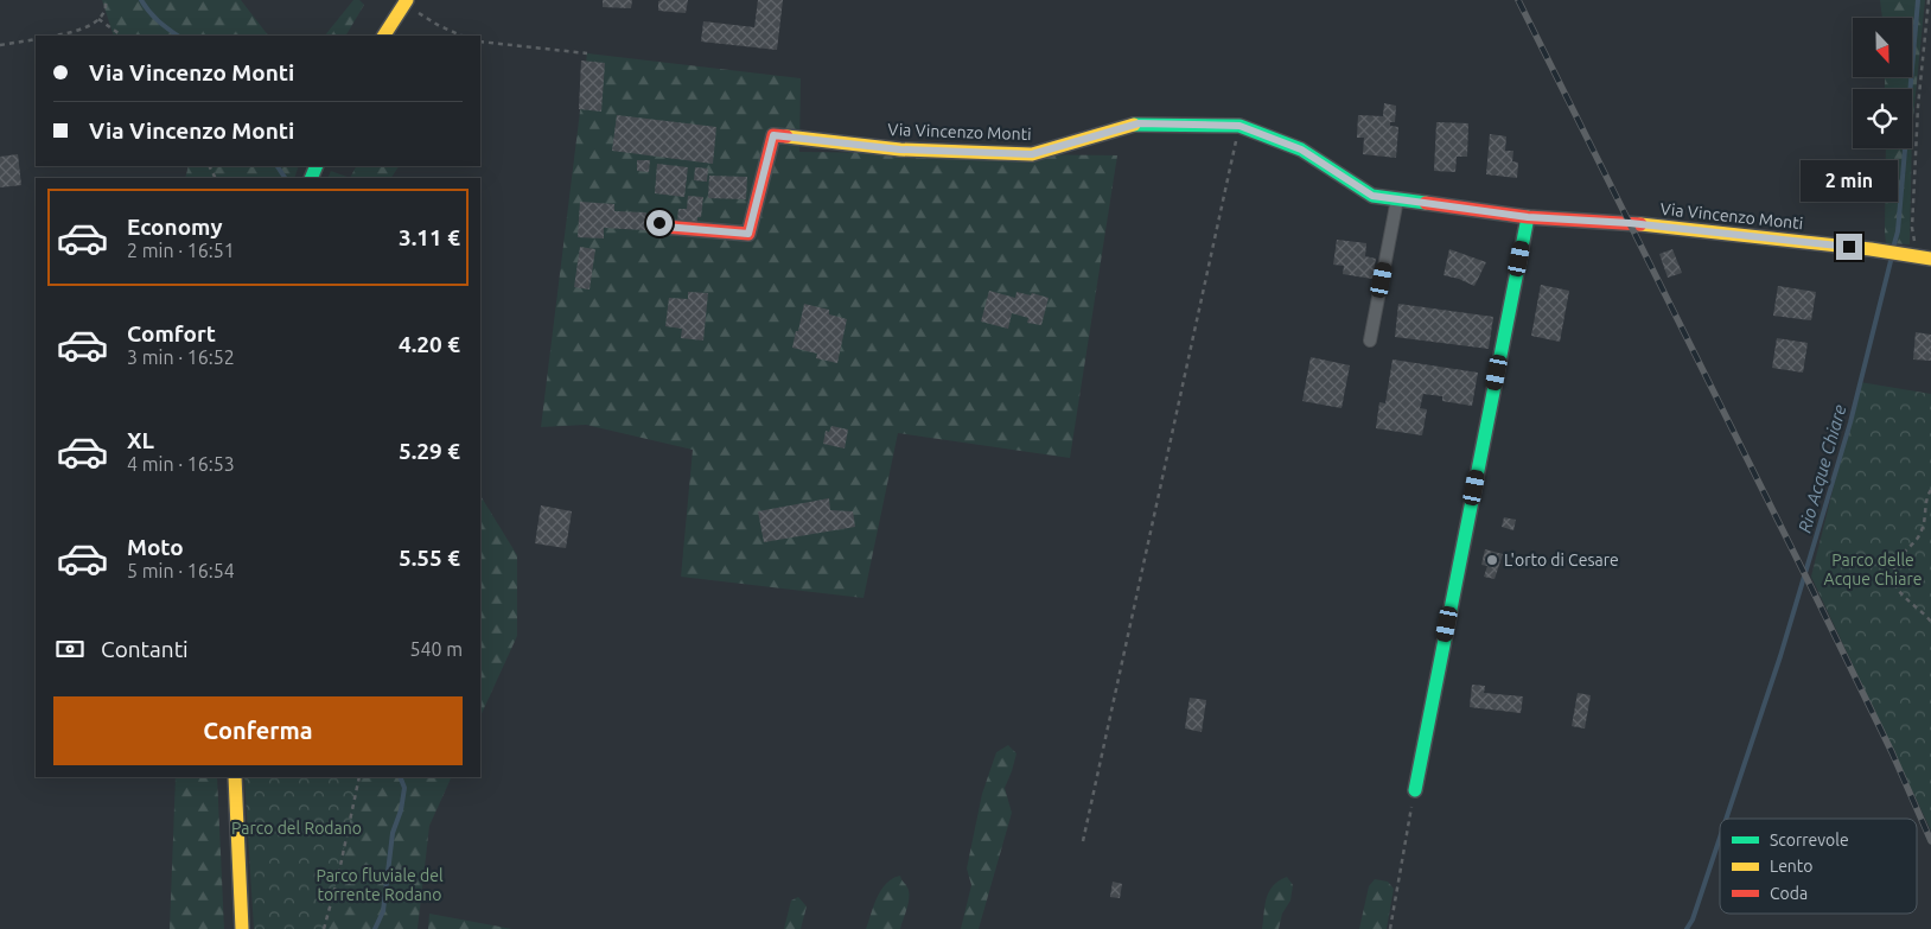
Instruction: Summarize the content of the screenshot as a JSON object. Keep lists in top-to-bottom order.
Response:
{
  "streets": {
    "street": ["Via Vincenzo Monti"]
  },
  "water": ["Rio Acque Chiare"],
  "parks": ["Parco delle Acque Chiare", "Parco del Rodano", "Parco fluviale del torrente Rodano"],
  "places": ["L'orto di Cesare"],
  "legend": ["Scorrevole", "Lento", "Coda"],
  "north": "bottom",
  "page": {
    "banner": ["Via Vincenzo Monti", "Via Vincenzo Monti"],
    "bubble": "2 min",
    "list": [
      {
        "name": "Economy",
        "note": "2 min · 16:51",
        "value": "3.11 €"
      },
      {
        "name": "Comfort",
        "note": "3 min · 16:52",
        "value": "4.20 €"
      },
      {
        "name": "XL",
        "note": "4 min · 16:53",
        "value": "5.29 €"
      },
      {
        "name": "Moto",
        "note": "5 min · 16:54",
        "value": "5.55 €"
      }
    ],
    "pay": ["Contanti", "540 m"],
    "buttons": "Conferma"
  }
}
